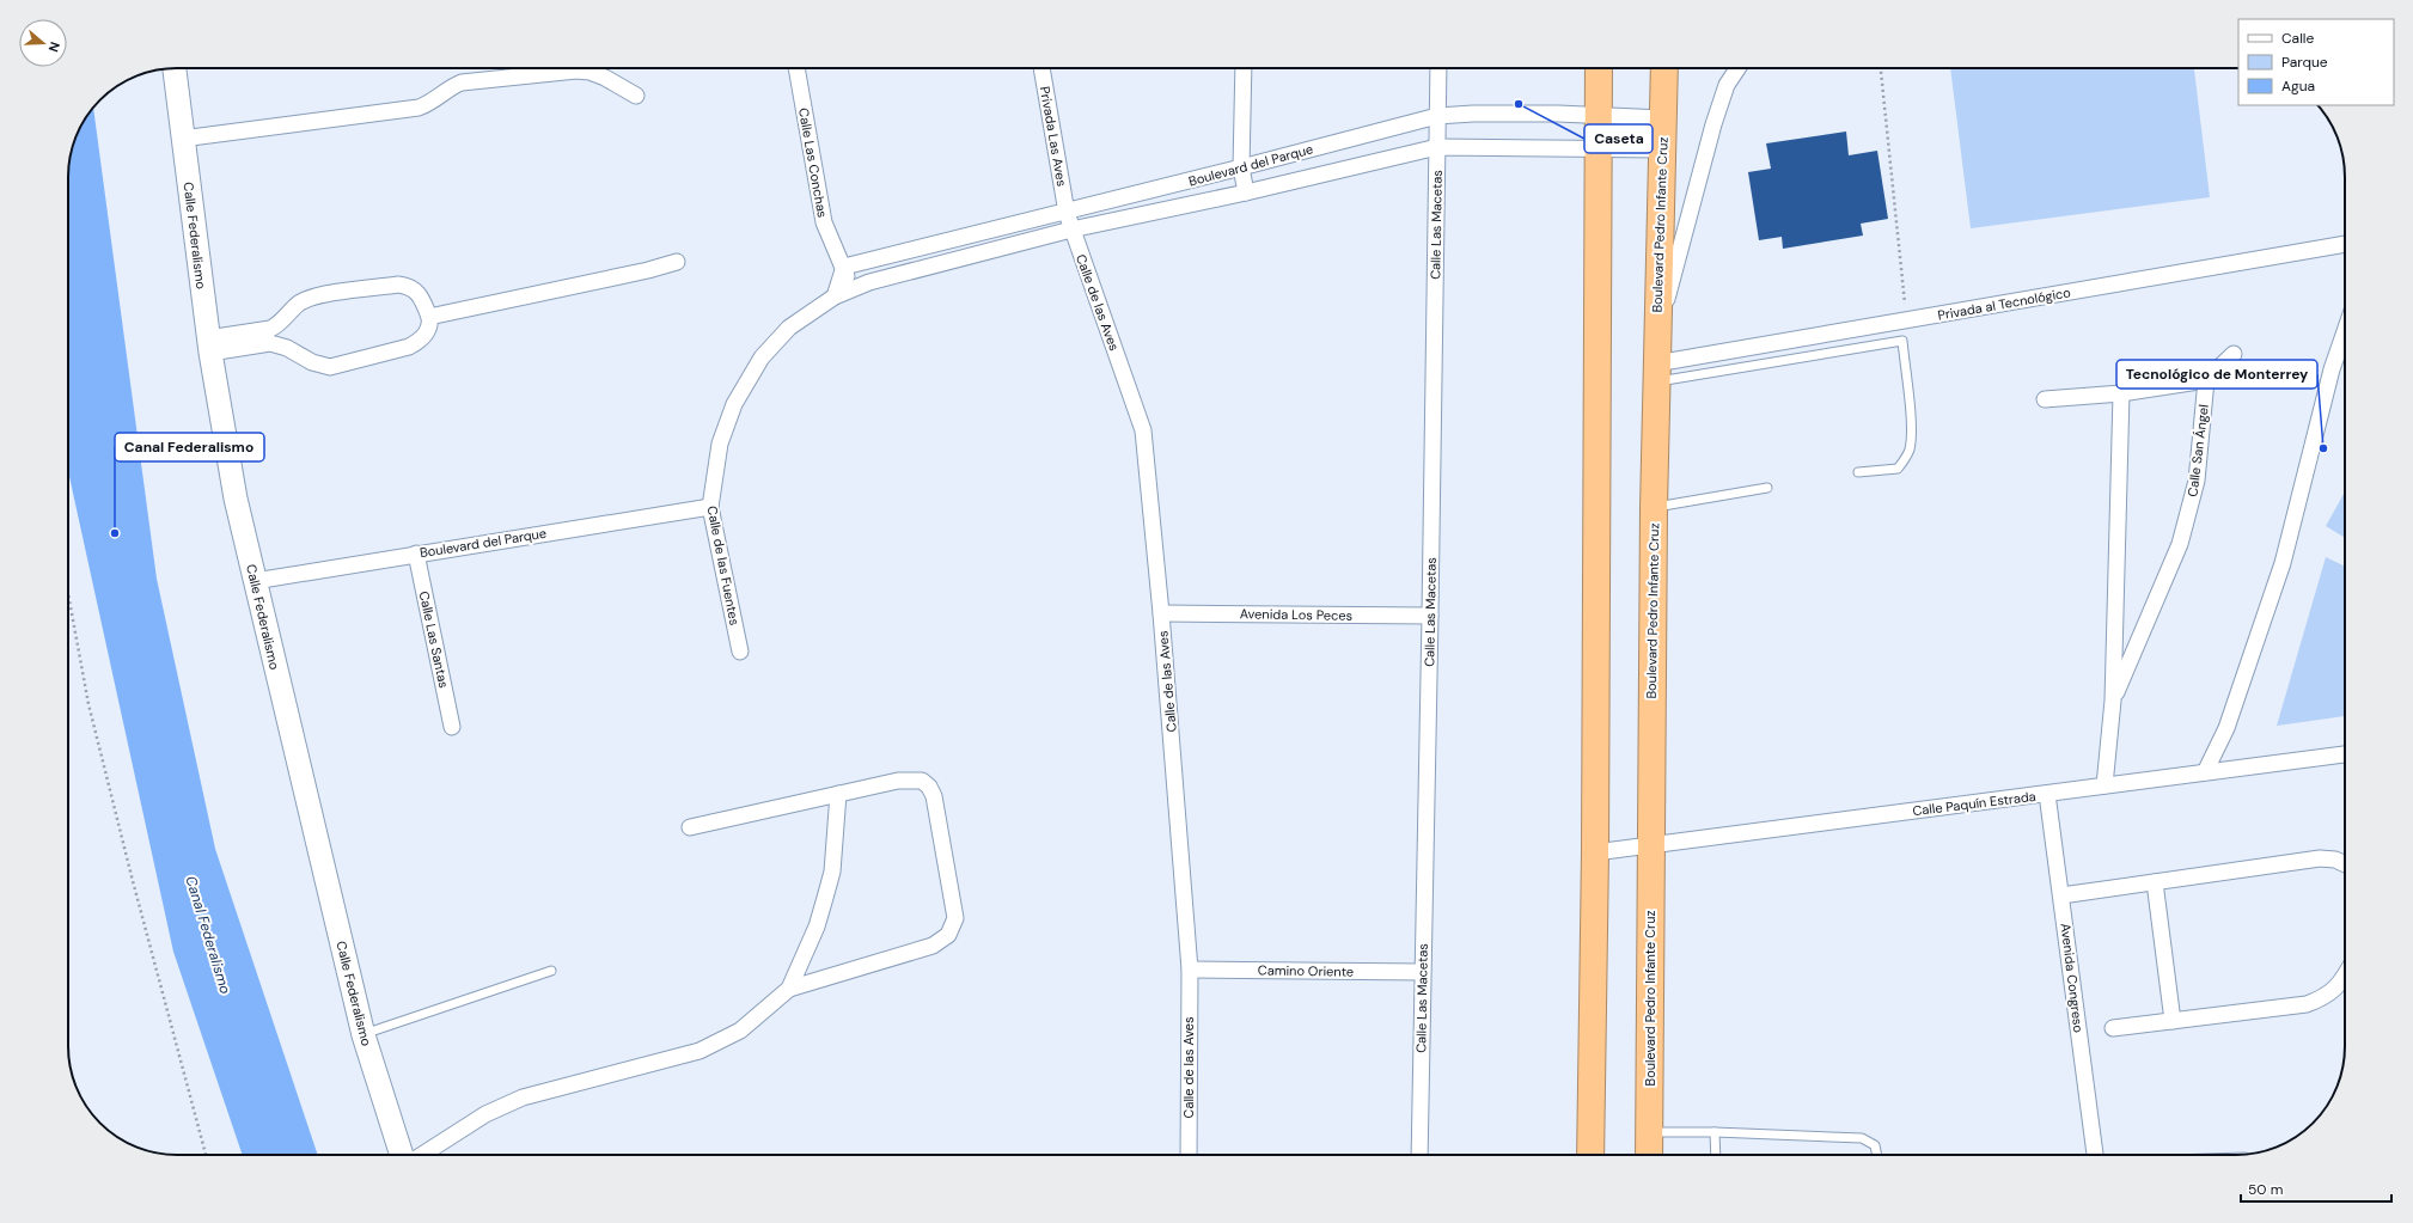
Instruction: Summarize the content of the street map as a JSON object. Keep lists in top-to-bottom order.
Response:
{
  "streets": {
    "highway": ["Boulevard Pedro Infante Cruz"],
    "main road": ["Calle Federalismo"],
    "street": [
      "Privada Las Aves",
      "Calle Las Conchas",
      "Boulevard del Parque",
      "Calle Las Macetas",
      "Calle de las Aves",
      "Privada al Tecnológico",
      "Calle San Ángel",
      "Calle de las Fuentes",
      "Avenida Los Peces",
      "Calle Las Santas",
      "Calle Paquín Estrada",
      "Camino Oriente",
      "Avenida Congreso"
    ]
  },
  "crossings": [
    ["Privada Las Aves", "Boulevard del Parque"],
    ["Privada Las Aves", "Calle de las Aves"],
    ["Calle Las Conchas", "Boulevard del Parque"],
    ["Calle Las Conchas", "Calle de las Fuentes"],
    ["Boulevard del Parque", "Calle Las Macetas"],
    ["Boulevard del Parque", "Boulevard Pedro Infante Cruz"],
    ["Boulevard del Parque", "Calle Federalismo"],
    ["Boulevard del Parque", "Calle de las Aves"],
    ["Boulevard del Parque", "Calle de las Fuentes"],
    ["Boulevard del Parque", "Calle Las Santas"],
    ["Calle Las Macetas", "Avenida Los Peces"],
    ["Calle Las Macetas", "Camino Oriente"],
    ["Boulevard Pedro Infante Cruz", "Privada al Tecnológico"],
    ["Boulevard Pedro Infante Cruz", "Calle Paquín Estrada"],
    ["Calle de las Aves", "Avenida Los Peces"],
    ["Calle de las Aves", "Camino Oriente"],
    ["Calle San Ángel", "Calle Paquín Estrada"],
    ["Calle Paquín Estrada", "Avenida Congreso"]
  ],
  "water": ["Canal Federalismo"],
  "places": ["Caseta", "Tecnológico de Monterrey", "Canal Federalismo"],
  "legend": ["Calle", "Parque", "Agua"],
  "scale_bar": "50 m",
  "north": "right"
}
